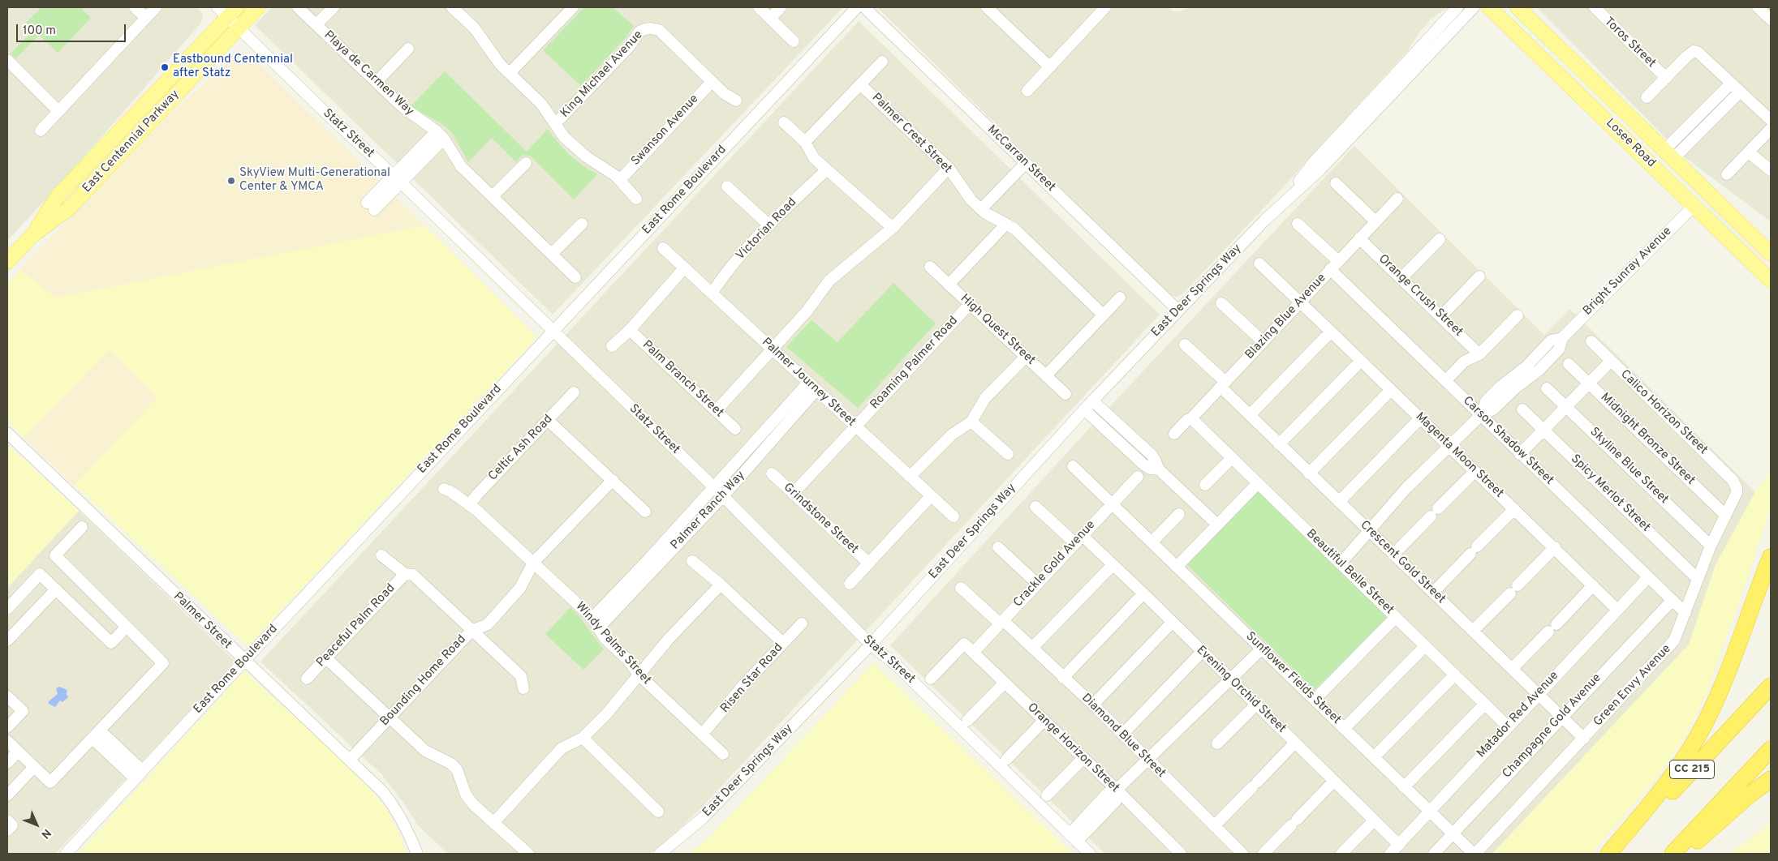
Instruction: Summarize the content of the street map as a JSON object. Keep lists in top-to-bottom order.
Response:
{
  "streets": {
    "highway": ["CC 215"],
    "main road": ["East Centennial Parkway", "Losee Road"],
    "street": [
      "Toros Street",
      "Playa de Carmen Way",
      "King Michael Avenue",
      "Swanson Avenue",
      "Statz Street",
      "Palmer Crest Street",
      "McCarran Street",
      "East Rome Boulevard",
      "Victorian Road",
      "Bright Sunray Avenue",
      "East Deer Springs Way",
      "Orange Crush Street",
      "Blazing Blue Avenue",
      "High Quest Street",
      "Roaming Palmer Road",
      "Palm Branch Street",
      "Palmer Journey Street",
      "Calico Horizon Street",
      "Midnight Bronze Street",
      "Carson Shadow Street",
      "Celtic Ash Road",
      "Magenta Moon Street",
      "Skyline Blue Street",
      "Spicy Merlot Street",
      "Palmer Ranch Way",
      "Grindstone Street",
      "Crescent Gold Street",
      "Crackle Gold Avenue",
      "Beautiful Belle Street",
      "Palmer Street",
      "Peaceful Palm Road",
      "Windy Palms Street",
      "Risen Star Road",
      "Sunflower Fields Street",
      "Bounding Home Road",
      "Green Envy Avenue",
      "Evening Orchid Street",
      "Matador Red Avenue",
      "Champagne Gold Avenue",
      "Diamond Blue Street",
      "Orange Horizon Street"
    ]
  },
  "crossings": [
    ["King Michael Avenue", "Swanson Avenue"],
    ["Statz Street", "East Centennial Parkway"],
    ["Statz Street", "East Rome Boulevard"],
    ["Statz Street", "East Deer Springs Way"],
    ["Statz Street", "Palmer Ranch Way"],
    ["Losee Road", "Bright Sunray Avenue"],
    ["McCarran Street", "East Deer Springs Way"],
    ["East Rome Boulevard", "Palmer Street"],
    ["Victorian Road", "Palmer Journey Street"],
    ["Bright Sunray Avenue", "Carson Shadow Street"],
    ["Bright Sunray Avenue", "Magenta Moon Street"],
    ["Bright Sunray Avenue", "Crescent Gold Street"],
    ["Bright Sunray Avenue", "Beautiful Belle Street"],
    ["Orange Crush Street", "Blazing Blue Avenue"],
    ["Blazing Blue Avenue", "Carson Shadow Street"],
    ["Blazing Blue Avenue", "Magenta Moon Street"],
    ["Blazing Blue Avenue", "Crescent Gold Street"],
    ["Blazing Blue Avenue", "Beautiful Belle Street"],
    ["High Quest Street", "Roaming Palmer Road"],
    ["Roaming Palmer Road", "Palmer Journey Street"],
    ["Roaming Palmer Road", "Grindstone Street"],
    ["Palmer Journey Street", "Palmer Ranch Way"],
    ["Calico Horizon Street", "Green Envy Avenue"],
    ["Midnight Bronze Street", "Green Envy Avenue"],
    ["Carson Shadow Street", "Green Envy Avenue"],
    ["Carson Shadow Street", "Matador Red Avenue"],
    ["Carson Shadow Street", "Champagne Gold Avenue"],
    ["Celtic Ash Road", "Windy Palms Street"],
    ["Magenta Moon Street", "Matador Red Avenue"],
    ["Skyline Blue Street", "Green Envy Avenue"],
    ["Spicy Merlot Street", "Green Envy Avenue"],
    ["Palmer Ranch Way", "Windy Palms Street"],
    ["Crescent Gold Street", "Green Envy Avenue"],
    ["Crescent Gold Street", "Matador Red Avenue"],
    ["Crescent Gold Street", "Champagne Gold Avenue"],
    ["Crackle Gold Avenue", "Sunflower Fields Street"],
    ["Crackle Gold Avenue", "Evening Orchid Street"],
    ["Crackle Gold Avenue", "Diamond Blue Street"],
    ["Crackle Gold Avenue", "Orange Horizon Street"],
    ["Beautiful Belle Street", "Matador Red Avenue"],
    ["Palmer Street", "Bounding Home Road"],
    ["Windy Palms Street", "Risen Star Road"],
    ["Windy Palms Street", "Bounding Home Road"],
    ["Sunflower Fields Street", "Green Envy Avenue"],
    ["Sunflower Fields Street", "Matador Red Avenue"],
    ["Sunflower Fields Street", "Champagne Gold Avenue"],
    ["Evening Orchid Street", "Matador Red Avenue"]
  ],
  "places": ["Eastbound Centennial after Statz", "SkyView Multi-Generational Center & YMCA"],
  "scale_bar": "100 m",
  "north": "bottom right"
}
